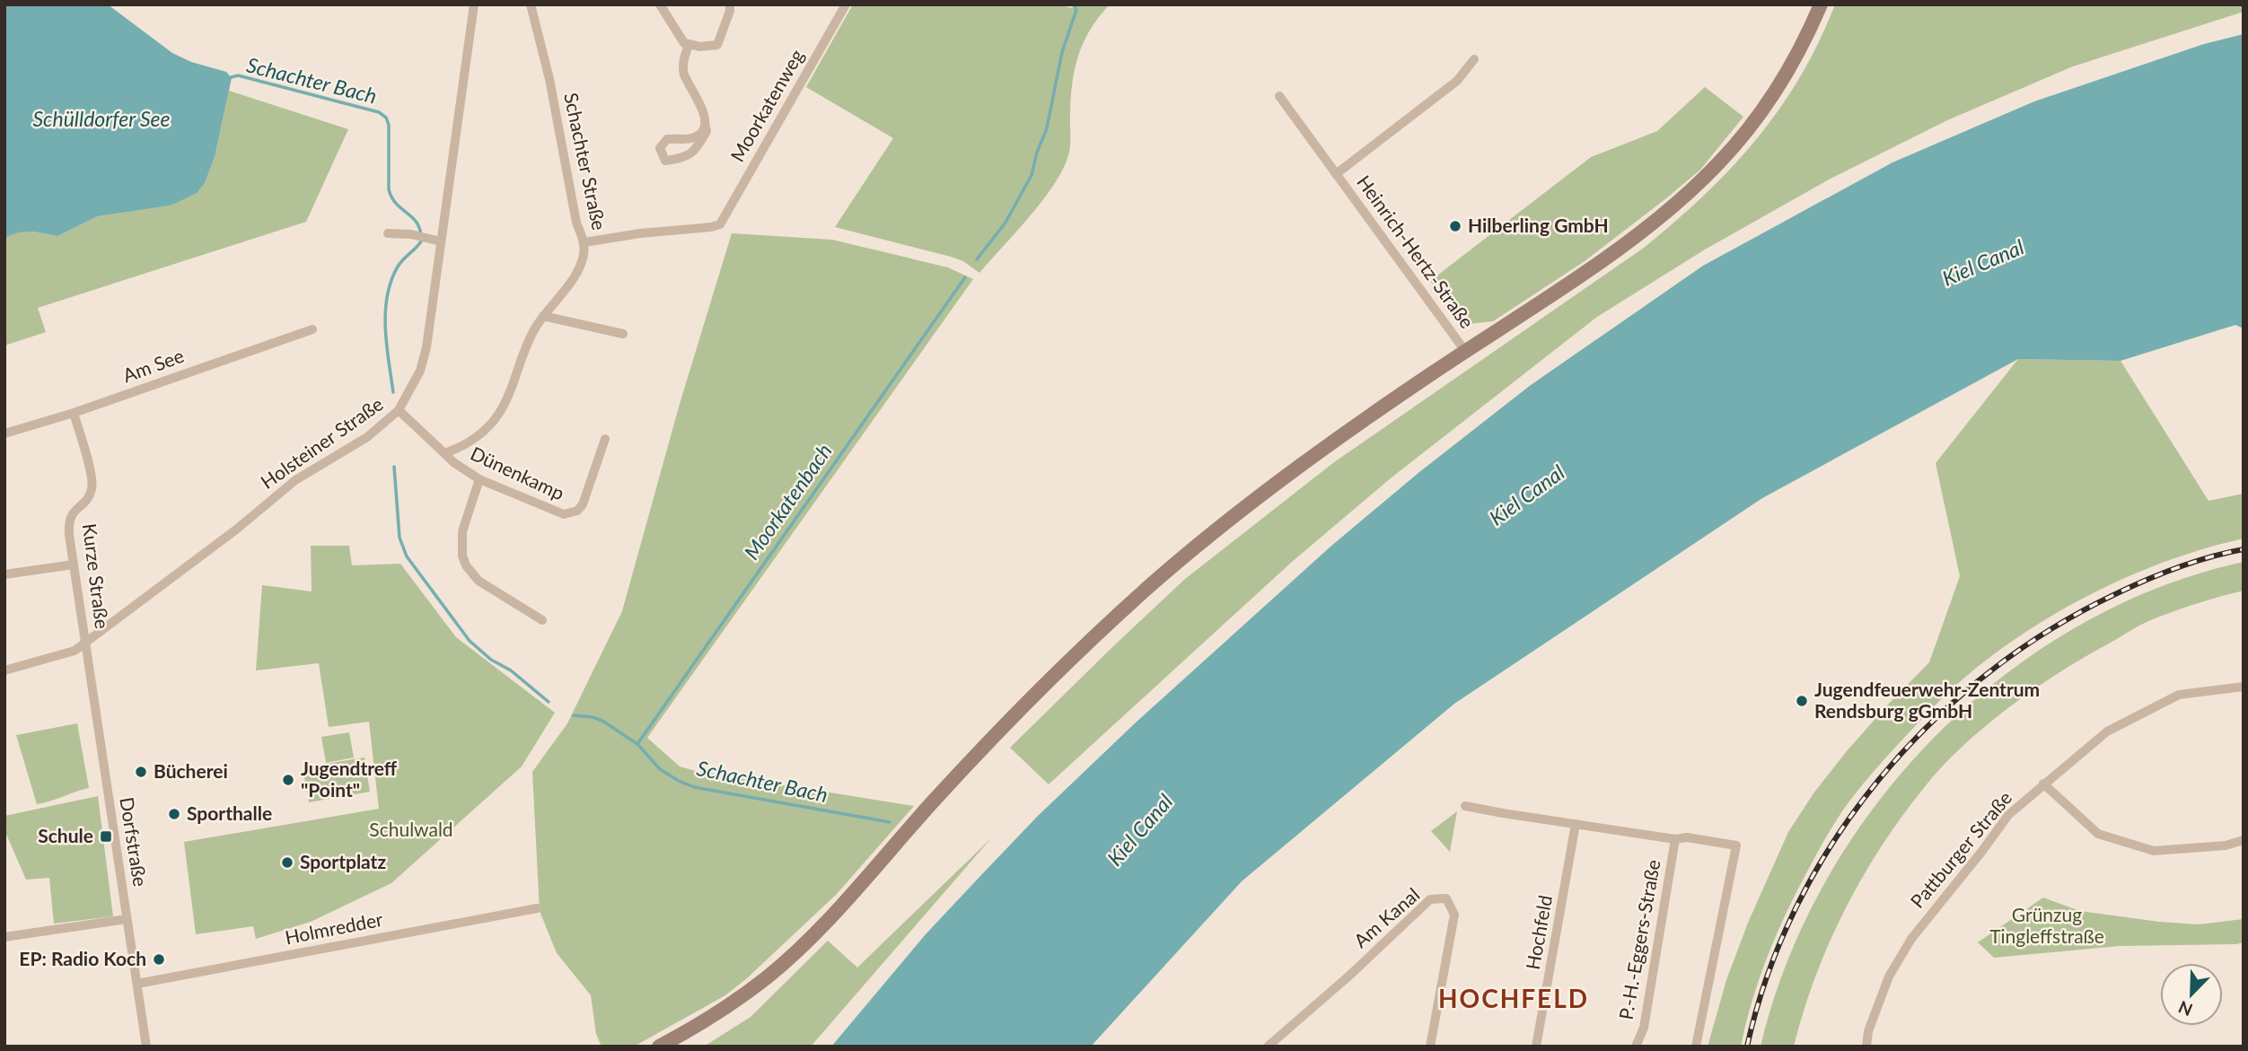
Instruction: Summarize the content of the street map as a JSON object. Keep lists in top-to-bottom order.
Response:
{
  "streets": {
    "street": [
      "Moorkatenweg",
      "Schachter Straße",
      "Heinrich-Hertz-Straße",
      "Am See",
      "Holsteiner Straße",
      "Dünenkamp",
      "Kurze Straße",
      "Dorfstraße",
      "Pattburger Straße",
      "Am Kanal",
      "Holmredder",
      "Hochfeld",
      "P.-H.-Eggers-Straße"
    ]
  },
  "crossings": [
    ["Moorkatenweg", "Schachter Straße"],
    ["Schachter Straße", "Dünenkamp"],
    ["Am See", "Kurze Straße"],
    ["Holsteiner Straße", "Kurze Straße"],
    ["Holsteiner Straße", "Dorfstraße"],
    ["Kurze Straße", "Dorfstraße"],
    ["Dorfstraße", "Holmredder"]
  ],
  "districts": ["HOCHFELD"],
  "water": [
    "Schachter Bach",
    "Schülldorfer See",
    "Kiel Canal",
    "Moorkatenbach"
  ],
  "parks": ["Schulwald", "Grünzug Tingleffstraße"],
  "places": {
    "other": [
      "Hilberling GmbH",
      "Jugendfeuerwehr-Zentrum Rendsburg gGmbH",
      "Bücherei",
      "Jugendtreff \"Point\"",
      "Sporthalle",
      "Sportplatz",
      "EP: Radio Koch"
    ],
    "transit": ["Schule"]
  },
  "north": "bottom left"
}
